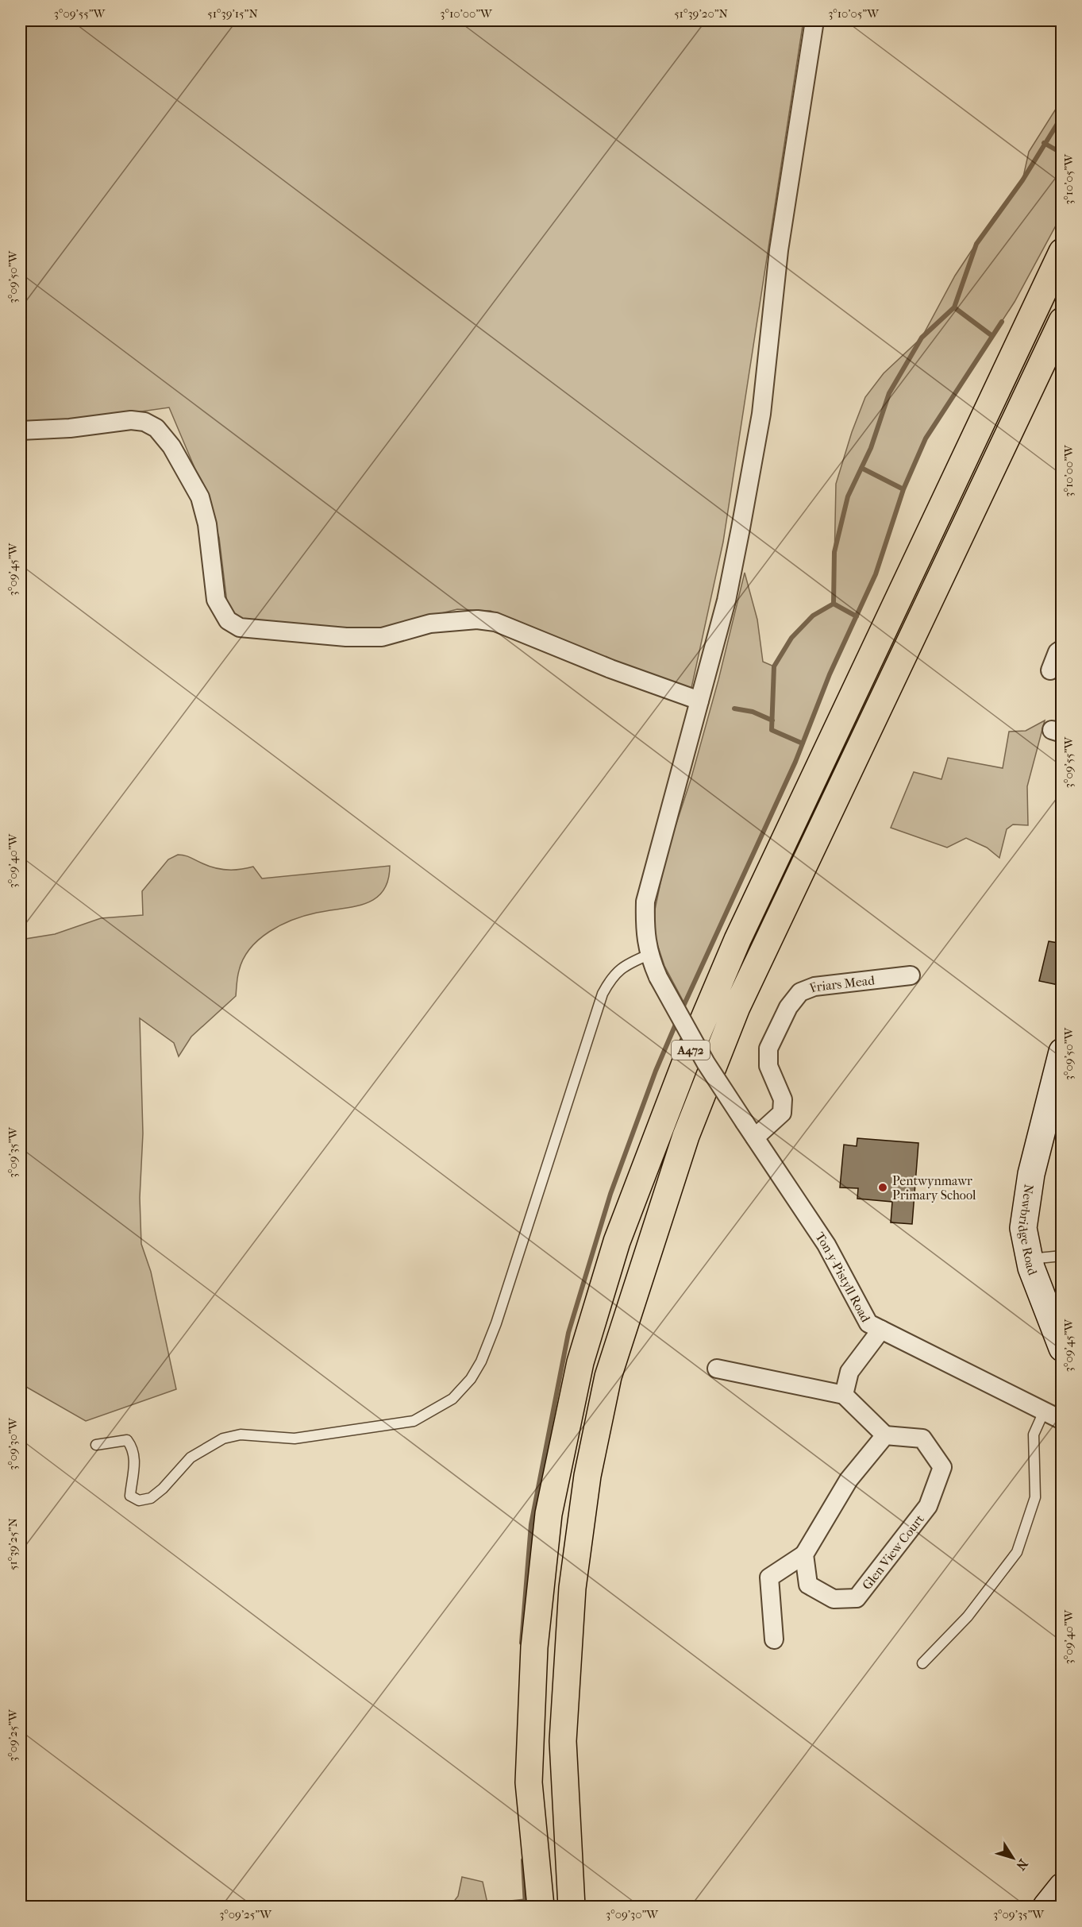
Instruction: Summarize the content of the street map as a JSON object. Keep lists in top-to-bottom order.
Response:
{
  "streets": {
    "main road": ["A472"],
    "street": [
      "Friars Mead",
      "Newbridge Road",
      "Ton-y-Pistyll Road",
      "Glen View Court"
    ]
  },
  "crossings": [
    ["Friars Mead", "Ton-y-Pistyll Road"]
  ],
  "places": ["Pentwynmawr Primary School"],
  "north": "bottom right",
  "coordinates": [
    "3°09'55\"W",
    "51°39'15\"N",
    "3°10'00\"W",
    "51°39'20\"N",
    "3°10'05\"W",
    "3°09'50\"W",
    "3°09'45\"W",
    "3°09'40\"W",
    "3°09'35\"W",
    "3°09'30\"W",
    "51°39'25\"N",
    "3°09'25\"W"
  ]
}
